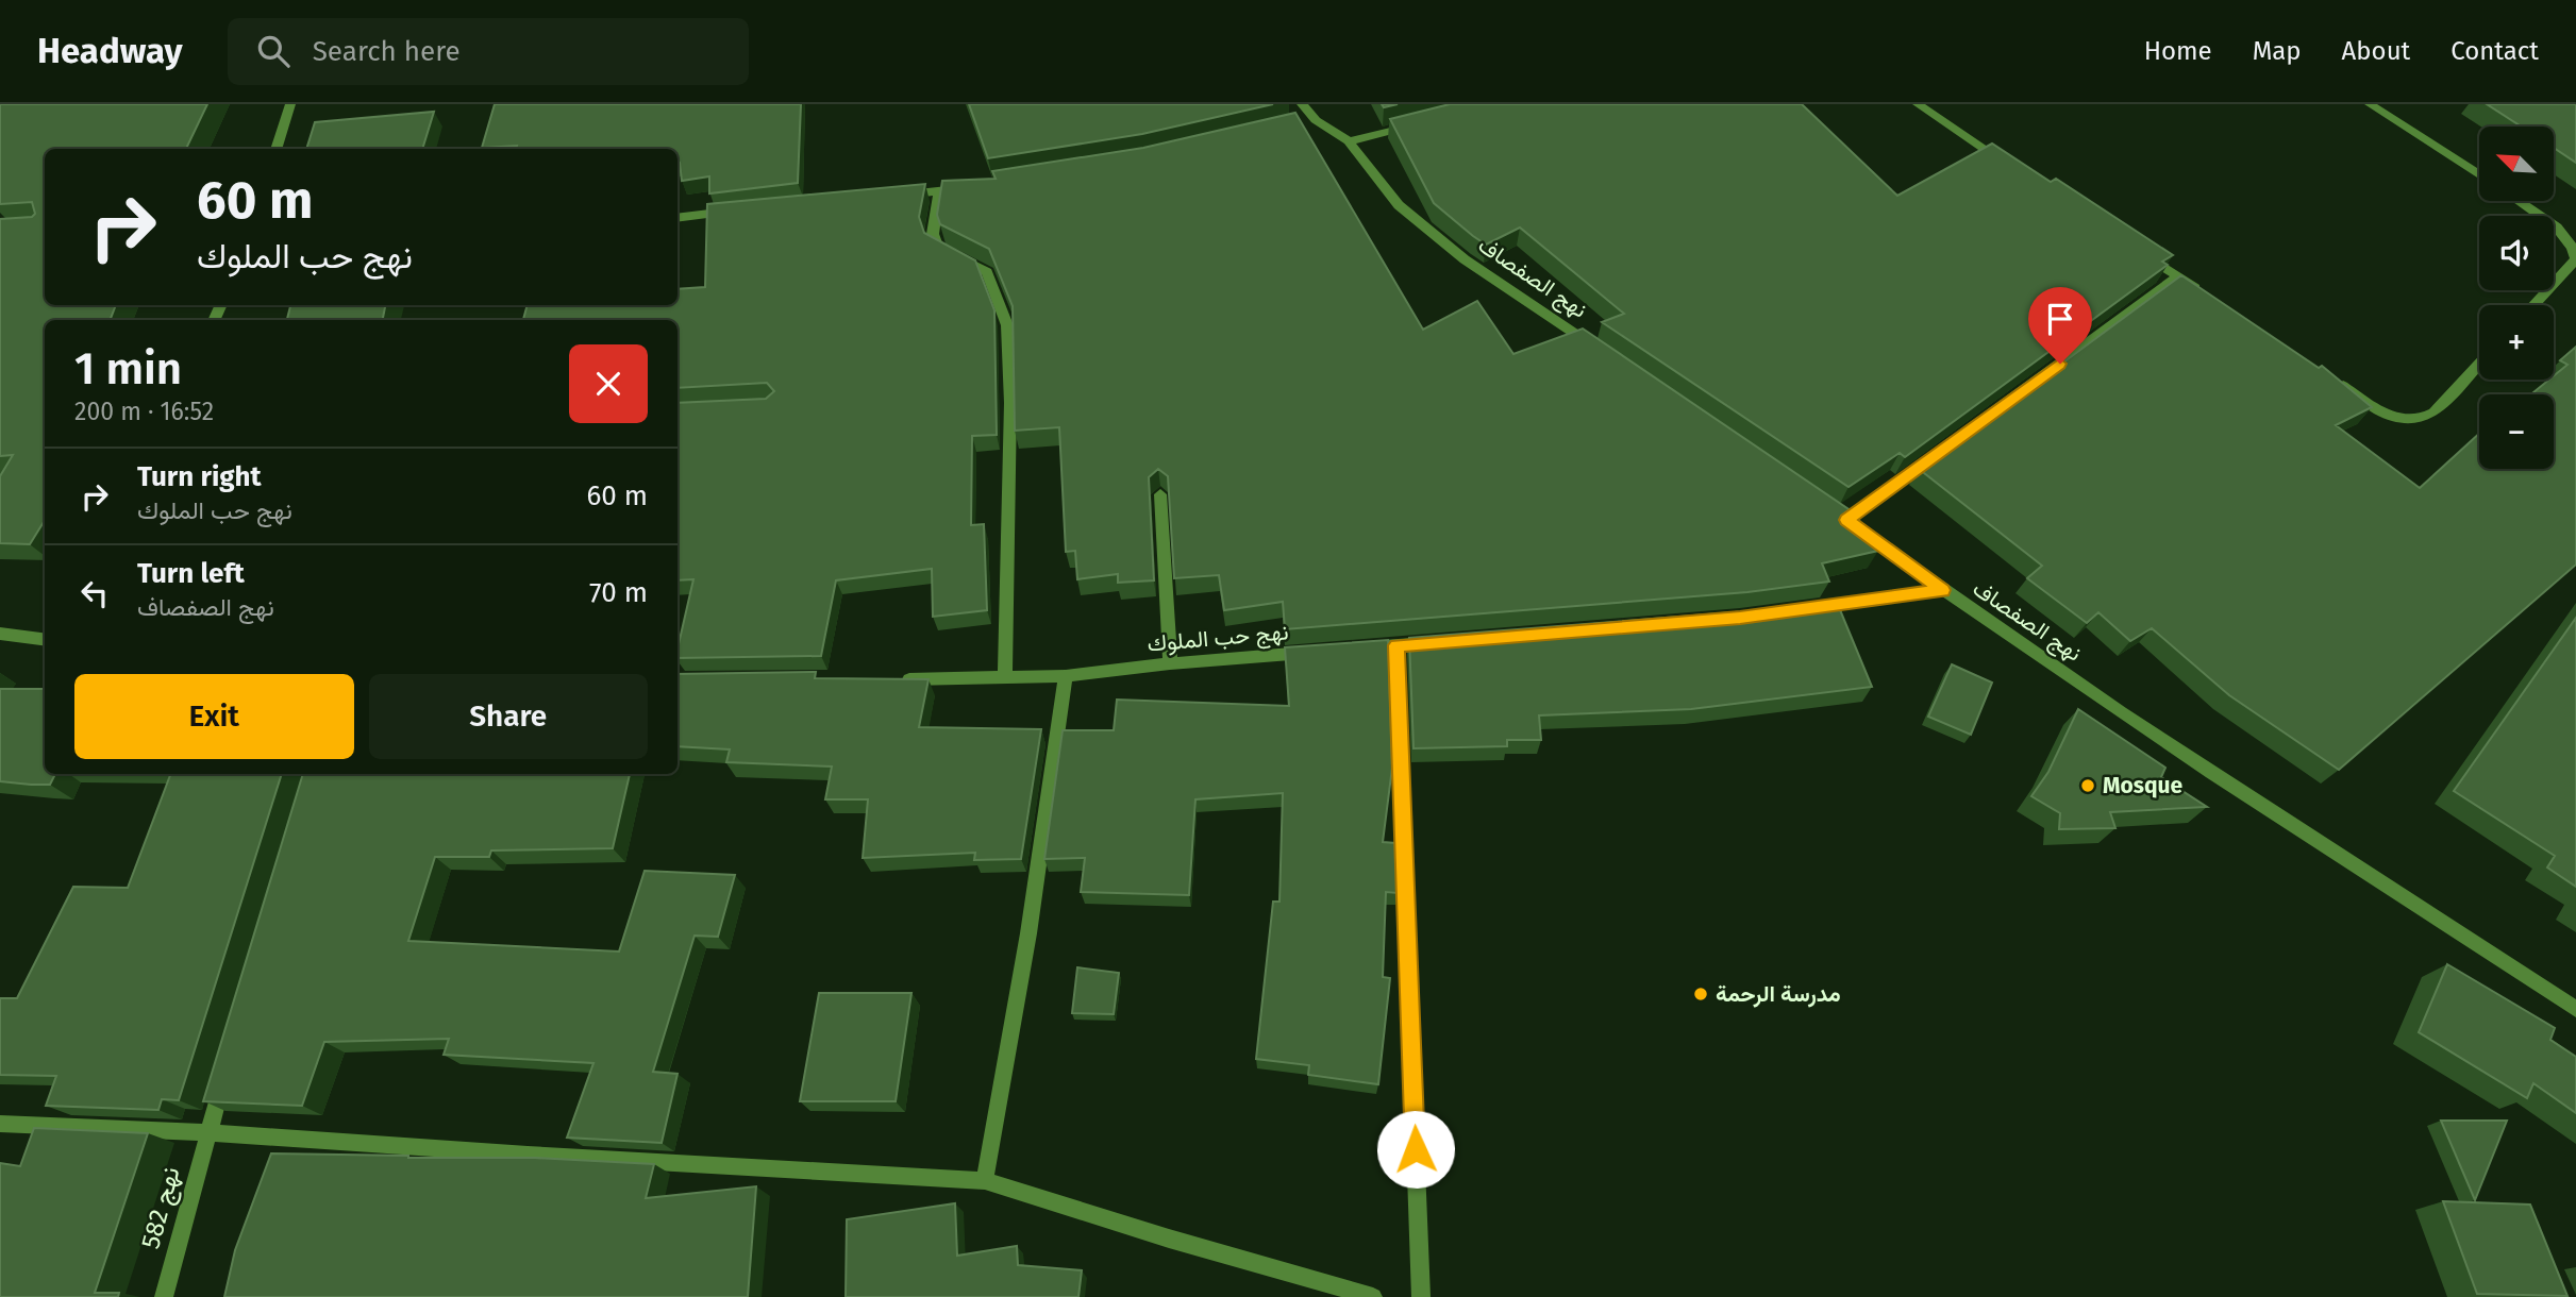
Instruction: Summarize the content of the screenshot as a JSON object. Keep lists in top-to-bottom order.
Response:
{
  "streets": {
    "street": ["نهج الصفصاف", "نهج حب الملوك", "نهج 582"]
  },
  "places": ["Mosque", "مدرسة الرحمة"],
  "north": "top left",
  "page": {
    "header": "Headway",
    "search": "Search here",
    "nav": [
      "Home",
      "Map",
      "About",
      "Contact"
    ],
    "map_buttons": ["+", "−"],
    "turn": ["60 m", "نهج حب الملوك"],
    "heading": ["1 min", "200 m · 16:52"],
    "list": [
      {
        "name": "Turn right",
        "note": "نهج حب الملوك",
        "value": "60 m"
      },
      {
        "name": "Turn left",
        "note": "نهج الصفصاف",
        "value": "70 m"
      }
    ],
    "buttons": ["Exit", "Share"]
  }
}
